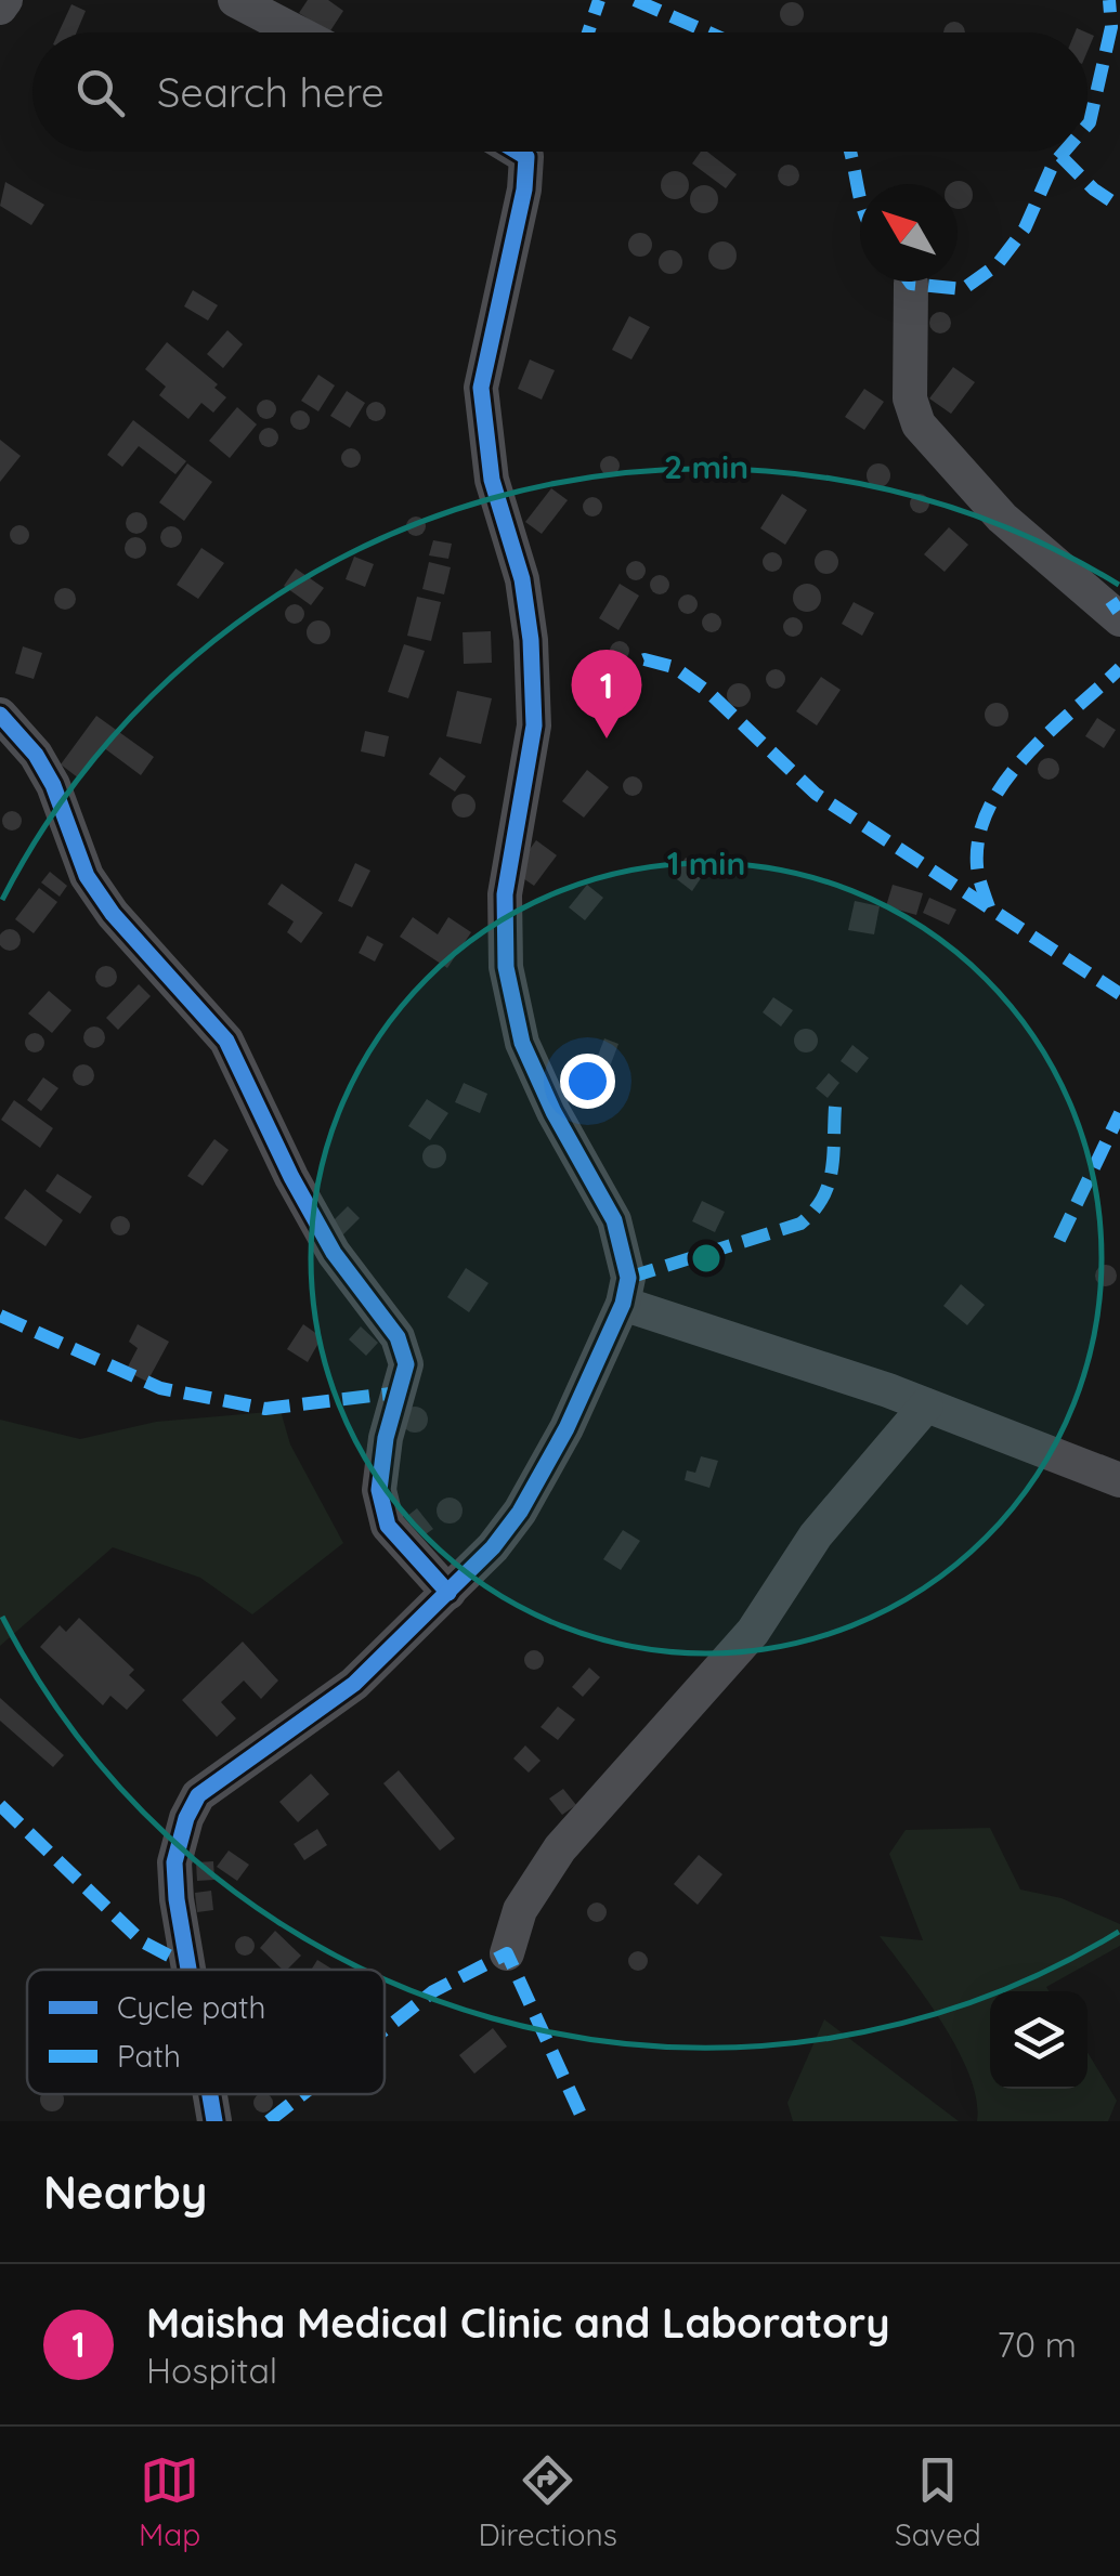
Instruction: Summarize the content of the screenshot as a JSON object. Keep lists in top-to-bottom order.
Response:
{
  "legend": ["Cycle path", "Path"],
  "north": "top left",
  "page": {
    "search": "Search here",
    "pins": "1",
    "heading": "Nearby",
    "list": [
      {
        "mark": "1",
        "name": "Maisha Medical Clinic and Laboratory",
        "note": "Hospital",
        "value": "70 m"
      }
    ],
    "nav": ["Map", "Directions", "Saved"]
  },
  "rings": ["2 min", "1 min"]
}
